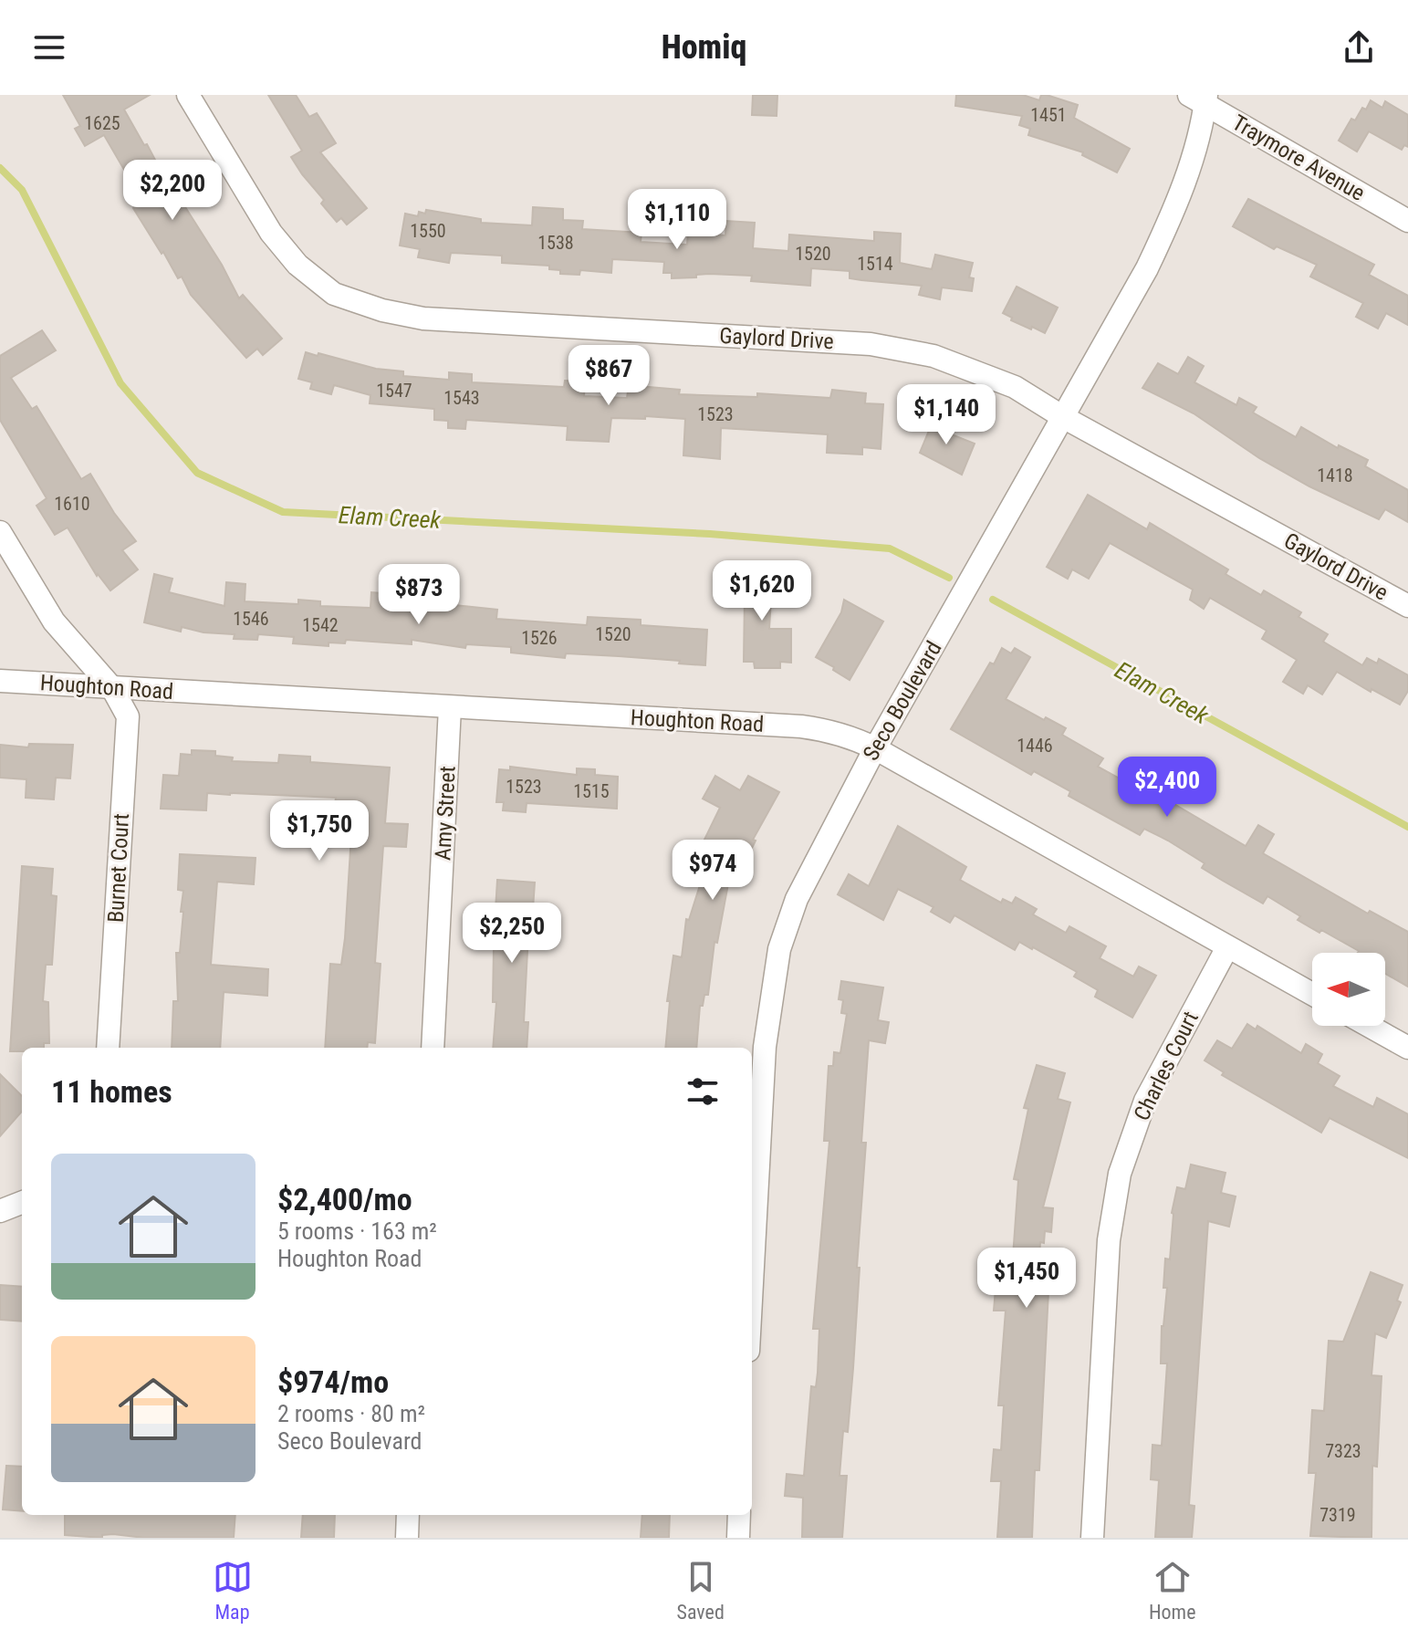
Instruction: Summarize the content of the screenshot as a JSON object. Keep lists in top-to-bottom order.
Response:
{
  "streets": {
    "street": [
      "Traymore Avenue",
      "Gaylord Drive",
      "Houghton Road",
      "Seco Boulevard",
      "Amy Street",
      "Burnet Court",
      "Charles Court"
    ]
  },
  "crossings": [
    ["Traymore Avenue", "Seco Boulevard"],
    ["Gaylord Drive", "Seco Boulevard"],
    ["Houghton Road", "Seco Boulevard"],
    ["Houghton Road", "Amy Street"],
    ["Houghton Road", "Burnet Court"],
    ["Houghton Road", "Charles Court"]
  ],
  "water": ["Elam Creek"],
  "house_numbers": [
    "1451",
    "1625",
    "1550",
    "1538",
    "1520",
    "1514",
    "1547",
    "1543",
    "1523",
    "1418",
    "1610",
    "1546",
    "1542",
    "1520",
    "1526",
    "1446",
    "1523",
    "1515",
    "7323",
    "7319"
  ],
  "north": "left",
  "page": {
    "header": "Homiq",
    "price": [
      "$2,200",
      "$1,110",
      "$867",
      "$1,140",
      "$1,620",
      "$873",
      "$2,400",
      "$1,750",
      "$974",
      "$2,250",
      "$1,450"
    ],
    "heading": "11 homes",
    "list": [
      {
        "name": "$2,400/mo",
        "note": "5 rooms · 163 m² · Houghton Road"
      },
      {
        "name": "$974/mo",
        "note": "2 rooms · 80 m² · Seco Boulevard"
      }
    ],
    "tabs": ["Map", "Saved", "Home"]
  }
}
